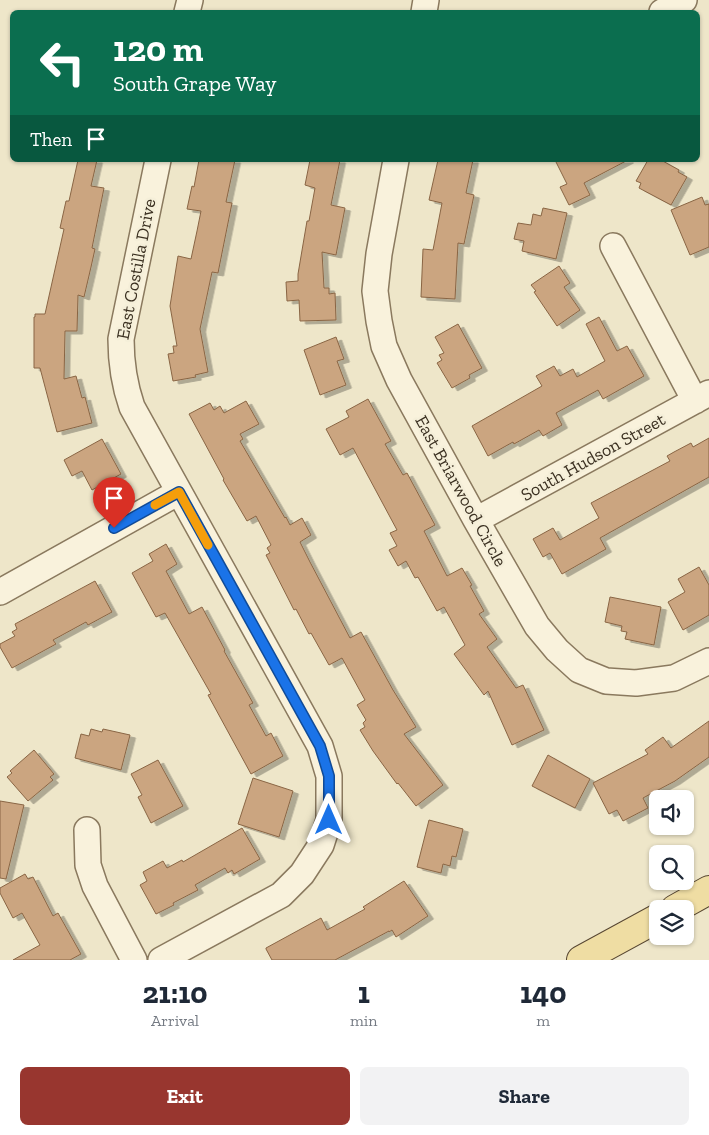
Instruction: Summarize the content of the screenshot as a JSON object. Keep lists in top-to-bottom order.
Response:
{
  "streets": {
    "street": ["East Costilla Drive", "South Hudson Street", "East Briarwood Circle"]
  },
  "crossings": [
    ["South Hudson Street", "East Briarwood Circle"]
  ],
  "page": {
    "turn": ["120 m", "South Grape Way"],
    "then": "Then",
    "eta": [
      "21:10",
      "Arrival",
      "1",
      "min",
      "140",
      "m"
    ],
    "buttons": ["Exit", "Share"]
  }
}
